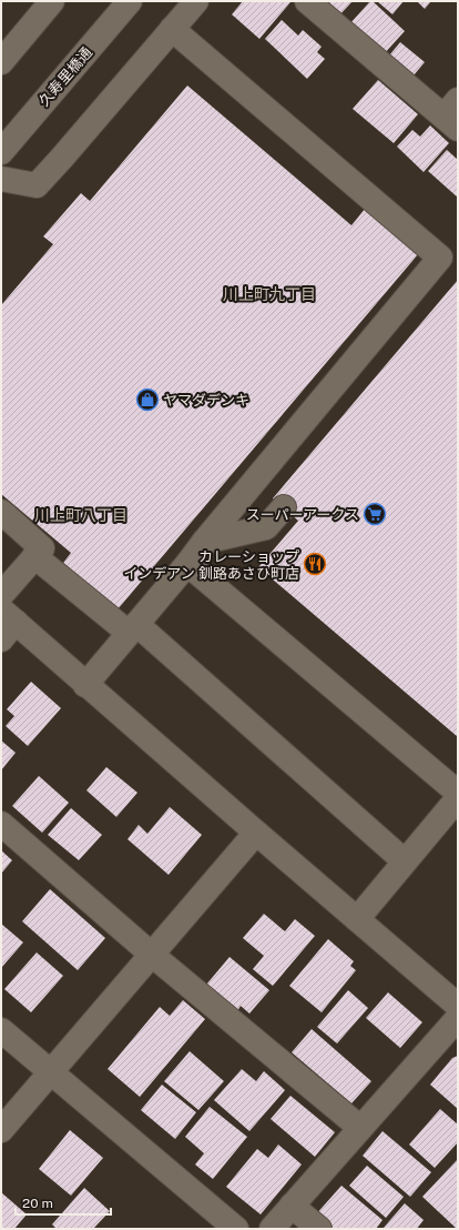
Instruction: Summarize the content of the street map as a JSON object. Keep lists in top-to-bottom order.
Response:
{
  "streets": {
    "street": ["久寿里橋通"]
  },
  "districts": ["川上町九丁目", "川上町八丁目"],
  "places": {
    "shop": ["ヤマダデンキ"],
    "supermarket": ["スーパーアークス"],
    "restaurant": ["カレーショップ インデアン 釧路あさひ町店"]
  },
  "scale_bar": "20 m"
}
